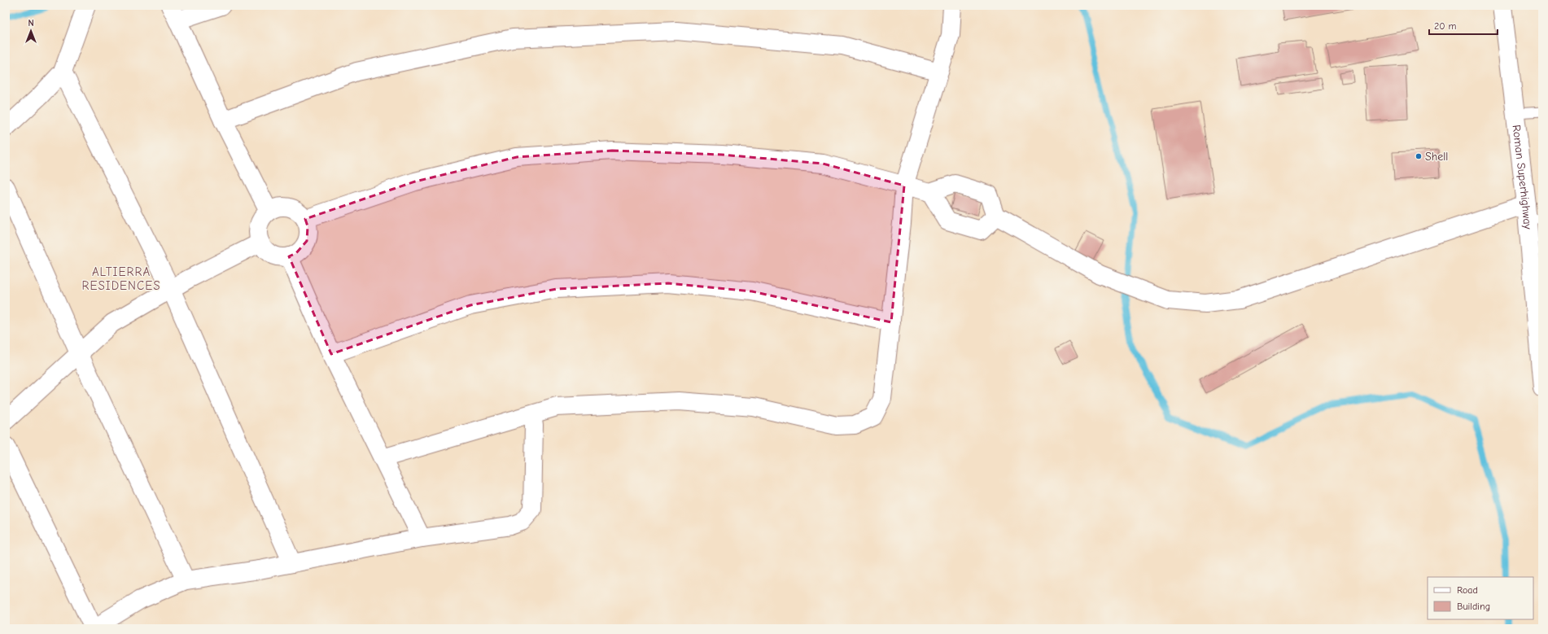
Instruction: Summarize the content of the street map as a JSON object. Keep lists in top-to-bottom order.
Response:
{
  "streets": {
    "street": ["Roman Superhighway"]
  },
  "districts": ["ALTIERRA RESIDENCES"],
  "places": ["Shell"],
  "legend": ["Road", "Building"],
  "scale_bar": "20 m",
  "north": "top"
}
